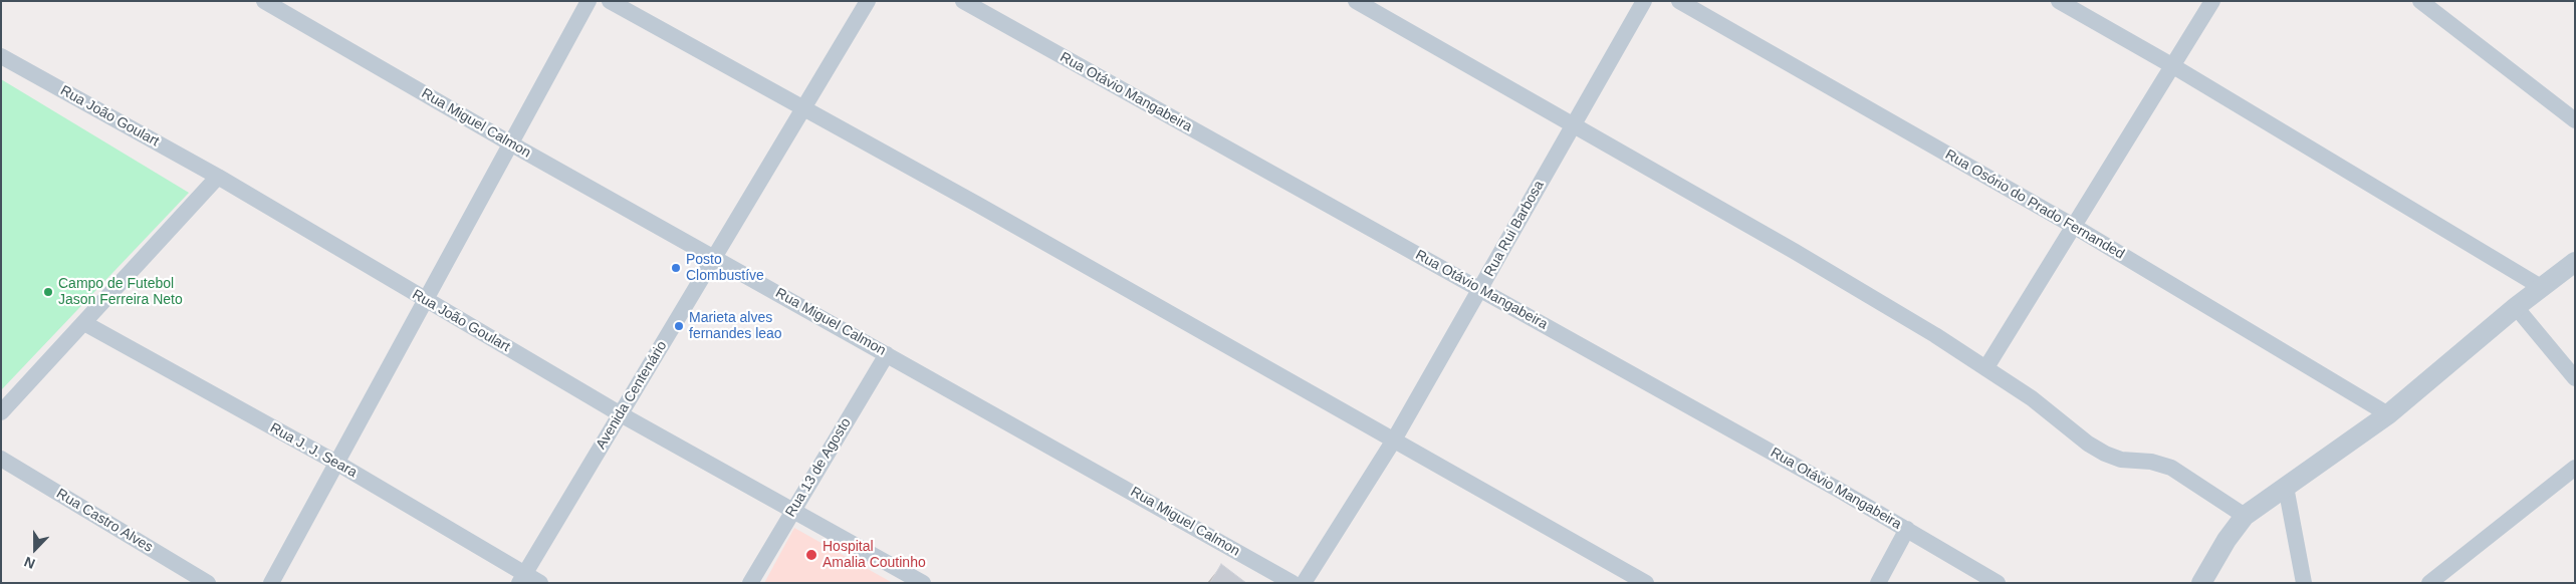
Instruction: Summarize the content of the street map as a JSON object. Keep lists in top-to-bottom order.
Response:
{
  "streets": {
    "street": [
      "Rua Otávio Mangabeira",
      "Rua João Goulart",
      "Rua Miguel Calmon",
      "Rua Osório do Prado Fernanded",
      "Rua Rui Barbosa",
      "Avenida Centenário",
      "Rua J. J. Seara",
      "Rua 13 de Agosto",
      "Rua Castro Alves"
    ]
  },
  "crossings": [
    ["Rua Otávio Mangabeira", "Rua Rui Barbosa"],
    ["Rua João Goulart", "Avenida Centenário"],
    ["Rua João Goulart", "Rua 13 de Agosto"],
    ["Rua Miguel Calmon", "Avenida Centenário"],
    ["Rua Miguel Calmon", "Rua 13 de Agosto"],
    ["Avenida Centenário", "Rua J. J. Seara"]
  ],
  "places": [
    "Posto Clombustíve",
    "Campo de Futebol Jason Ferreira Neto",
    "Marieta alves fernandes leao",
    "Hospital Amalia Coutinho"
  ],
  "north": "bottom"
}
